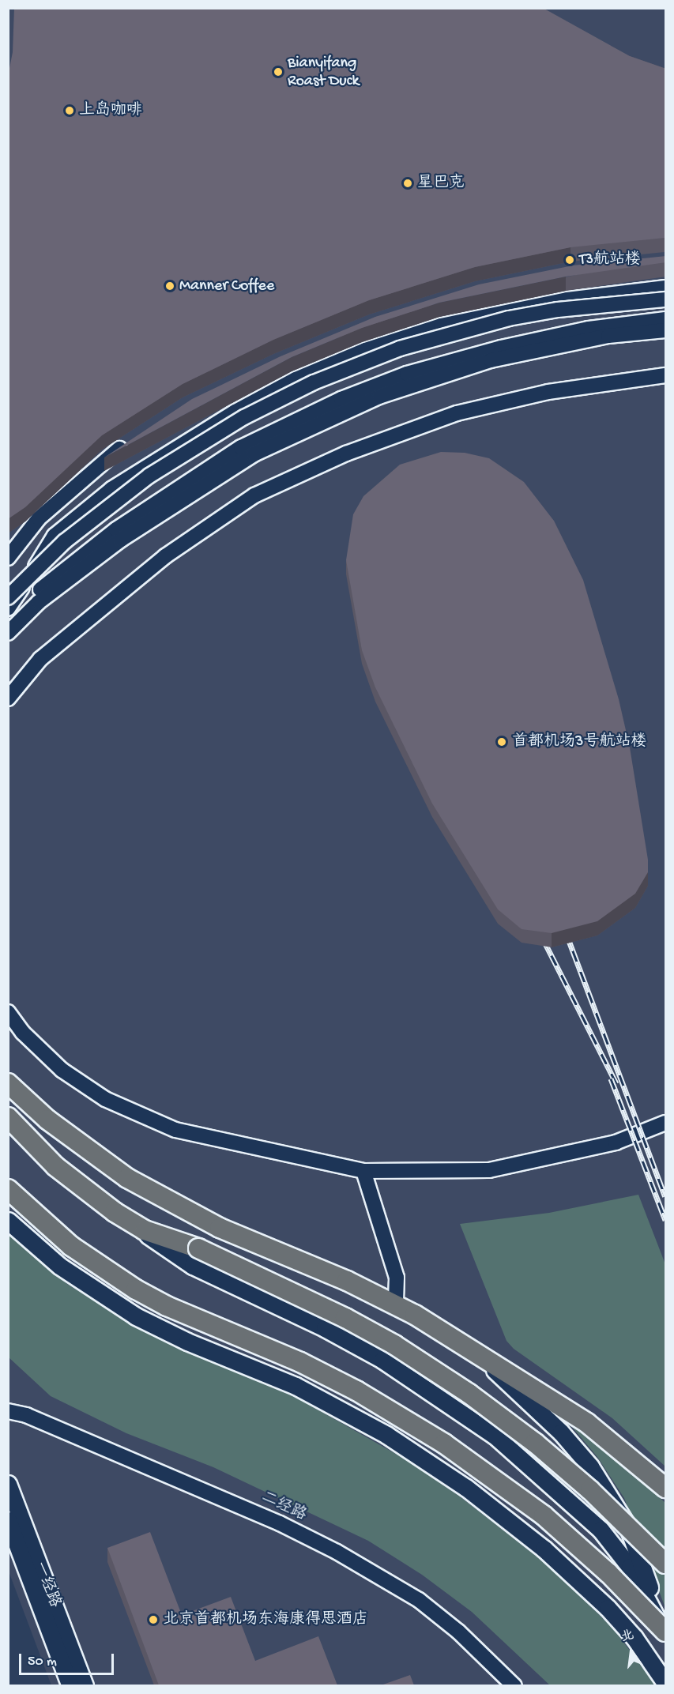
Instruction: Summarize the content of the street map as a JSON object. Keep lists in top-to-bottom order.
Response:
{
  "streets": {
    "main road": ["一经路"],
    "street": ["二经路"]
  },
  "places": [
    "Bianyifang Roast Duck",
    "上岛咖啡",
    "星巴克",
    "T3航站楼",
    "Manner Coffee",
    "首都机场3号航站楼",
    "北京首都机场东海康得思酒店"
  ],
  "scale_bar": "50 m",
  "north": "top"
}
